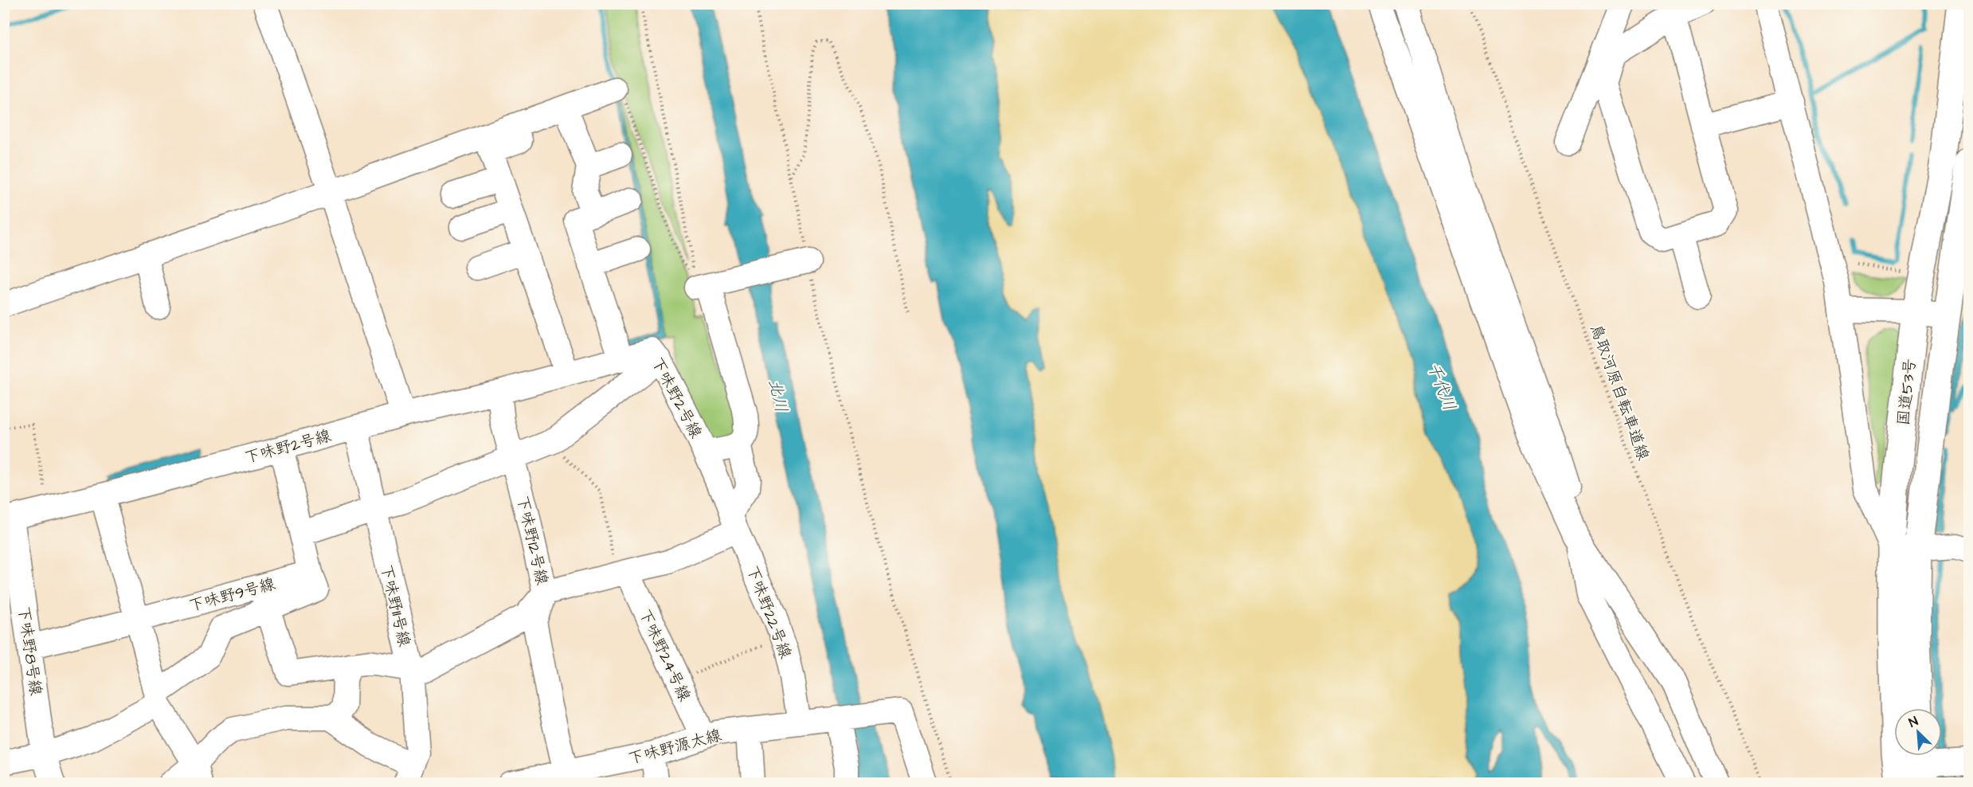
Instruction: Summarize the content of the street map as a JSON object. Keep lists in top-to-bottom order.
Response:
{
  "streets": {
    "highway": ["国道53号"],
    "street": [
      "下味野2号線",
      "下味野12号線",
      "下味野9号線",
      "下味野11号線",
      "下味野22号線",
      "下味野8号線",
      "下味野24号線",
      "下味野源太線"
    ],
    "path": ["鳥取河原自転車道線"]
  },
  "crossings": [
    ["下味野2号線", "下味野12号線"],
    ["下味野2号線", "下味野11号線"],
    ["下味野2号線", "下味野22号線"],
    ["下味野2号線", "下味野8号線"],
    ["下味野12号線", "下味野源太線"],
    ["下味野9号線", "下味野8号線"],
    ["下味野22号線", "下味野源太線"],
    ["下味野24号線", "下味野源太線"]
  ],
  "water": ["千代川", "北川"],
  "north": "top left"
}
